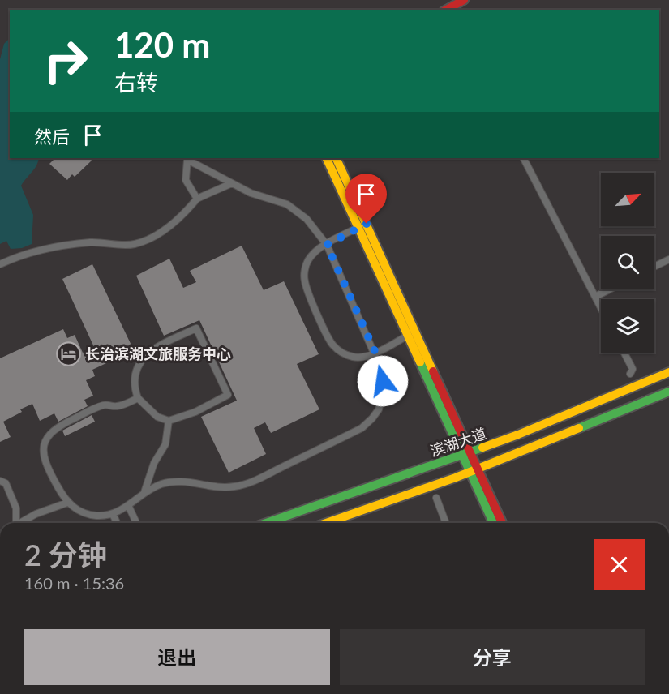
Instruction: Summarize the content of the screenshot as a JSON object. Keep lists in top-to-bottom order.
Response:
{
  "streets": {
    "main road": ["滨湖大道"]
  },
  "places": {
    "hotel": ["长治滨湖文旅服务中心"]
  },
  "north": "top right",
  "page": {
    "turn": ["120 m", "右转"],
    "then": "然后",
    "heading": ["2 分钟", "160 m · 15:36"],
    "buttons": ["退出", "分享"]
  }
}
